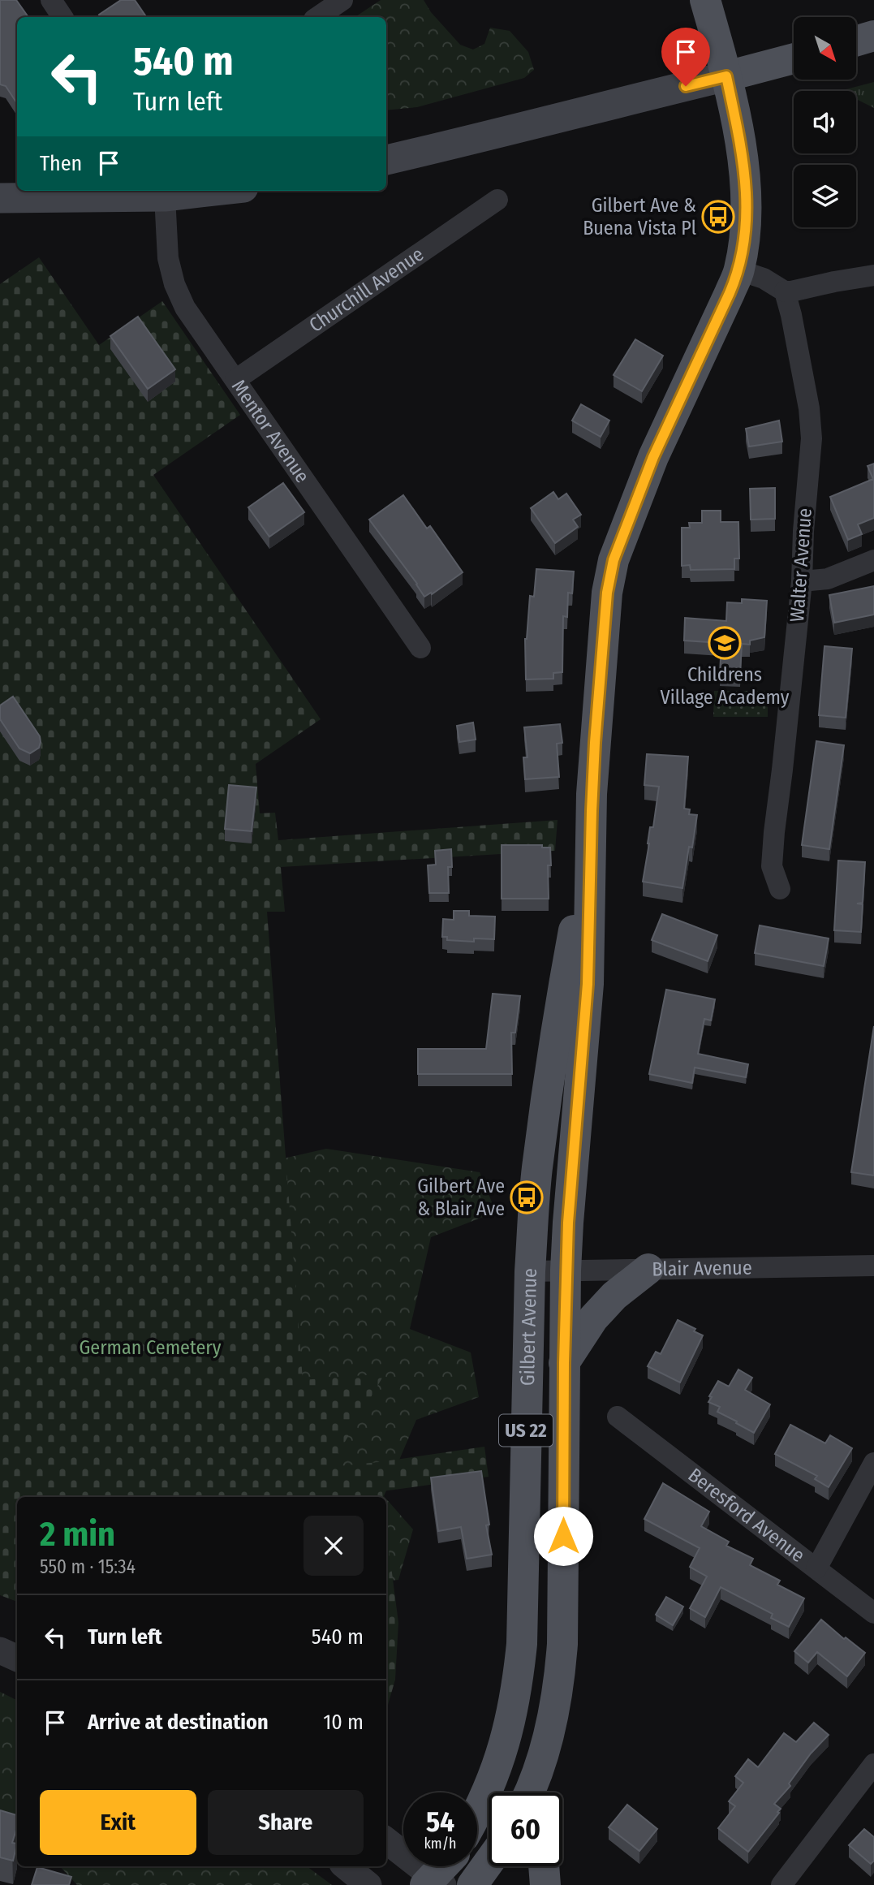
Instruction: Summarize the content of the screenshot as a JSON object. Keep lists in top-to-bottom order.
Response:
{
  "streets": {
    "main road": ["Gilbert Avenue", "US 22"],
    "street": [
      "Churchill Avenue",
      "Mentor Avenue",
      "Walter Avenue",
      "Blair Avenue",
      "Beresford Avenue"
    ]
  },
  "crossings": [
    ["Churchill Avenue", "Mentor Avenue"],
    ["Blair Avenue", "Gilbert Avenue"]
  ],
  "parks": ["German Cemetery"],
  "places": {
    "bus stop": ["Gilbert Ave & Buena Vista Pl", "Gilbert Ave & Blair Ave"],
    "school or university": ["Childrens Village Academy"]
  },
  "north": "bottom right",
  "page": {
    "turn": ["540 m", "Turn left"],
    "then": "Then",
    "heading": ["2 min", "550 m · 15:34"],
    "list": [
      {
        "name": "Turn left",
        "value": "540 m"
      },
      {
        "name": "Arrive at destination",
        "value": "10 m"
      }
    ],
    "buttons": ["Exit", "Share"],
    "speed": "54 km/h",
    "limit": "60"
  }
}
